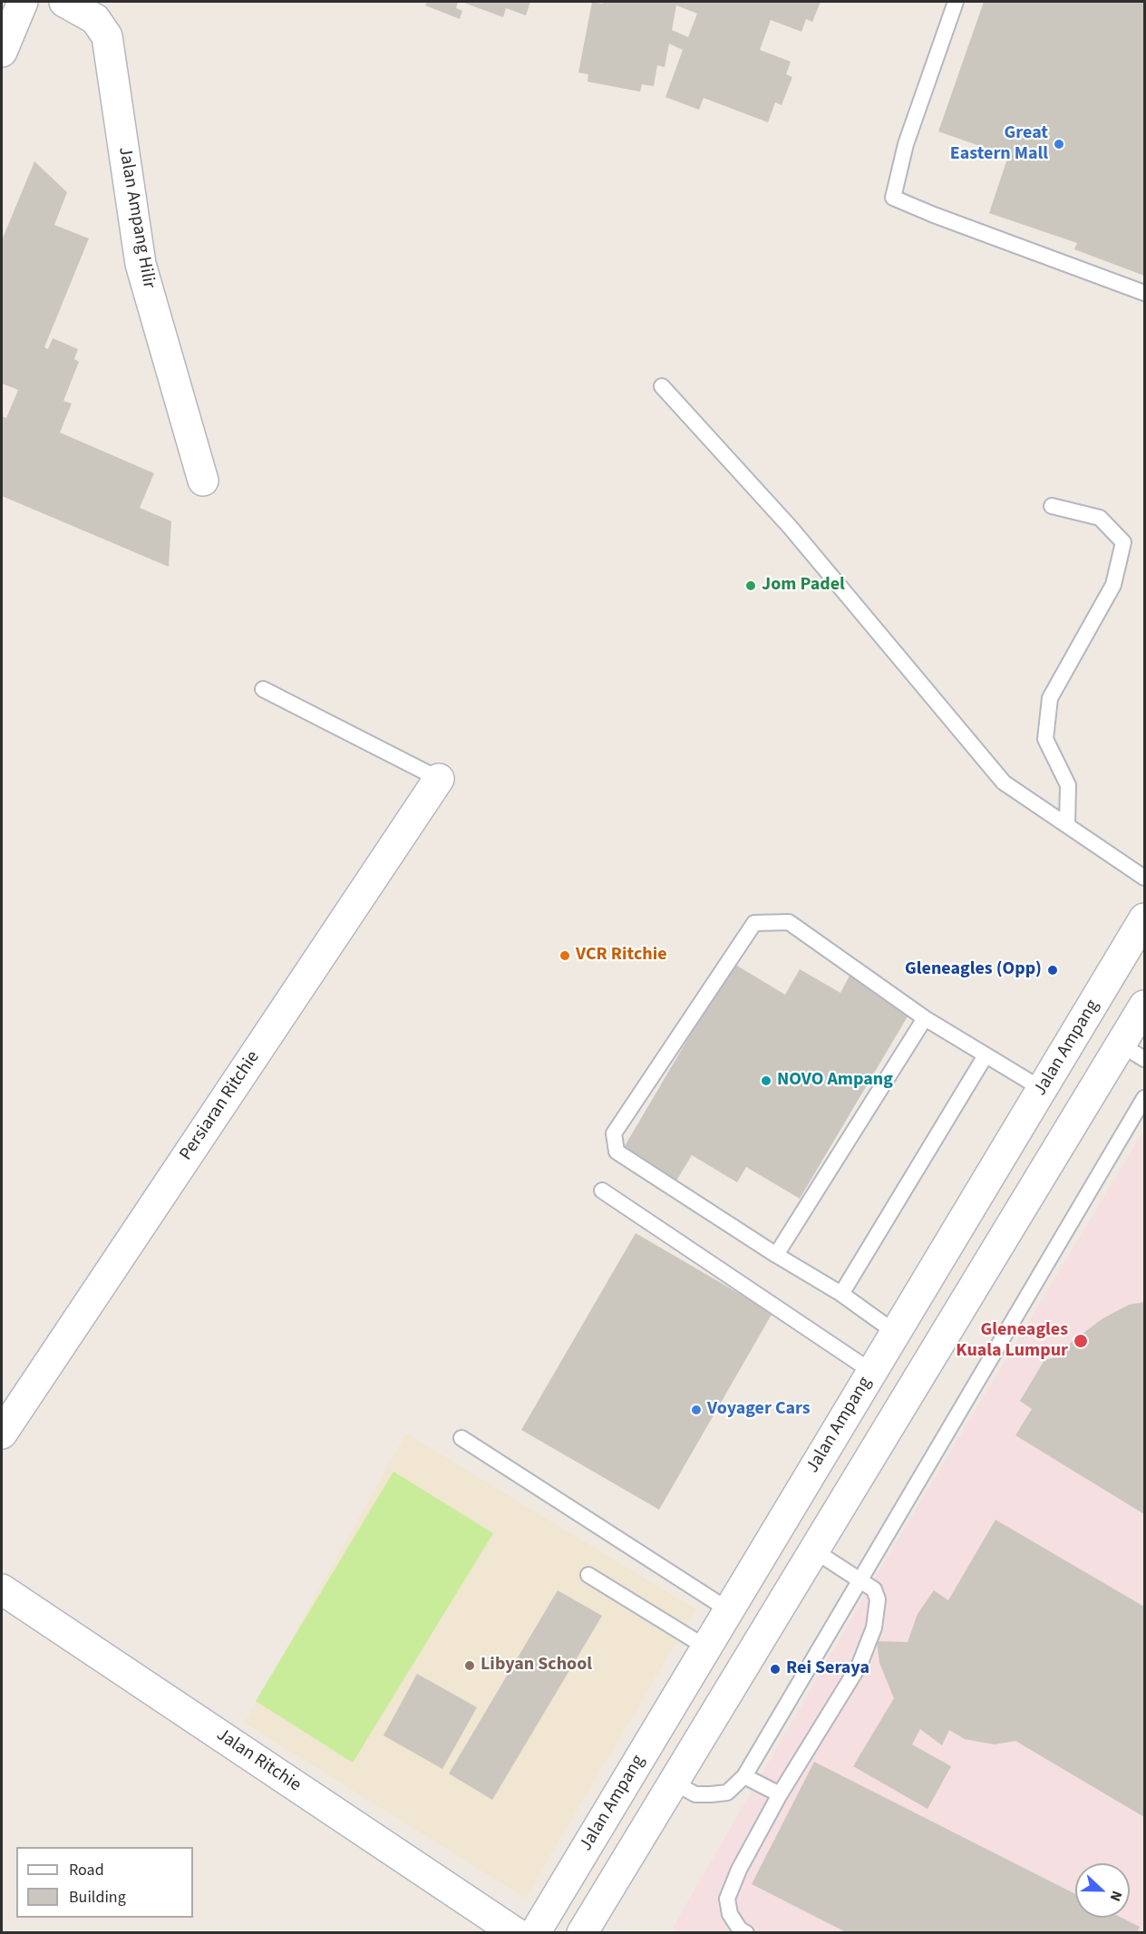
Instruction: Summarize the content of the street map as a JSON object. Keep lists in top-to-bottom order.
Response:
{
  "streets": {
    "main road": [
      "Jalan Ampang Hilir",
      "Jalan Ampang",
      "Persiaran Ritchie",
      "Jalan Ritchie"
    ]
  },
  "places": [
    "Great Eastern Mall",
    "Jom Padel",
    "VCR Ritchie",
    "Gleneagles (Opp)",
    "NOVO Ampang",
    "Gleneagles Kuala Lumpur",
    "Voyager Cars",
    "Libyan School",
    "Rei Seraya"
  ],
  "legend": ["Road", "Building"],
  "north": "right"
}
